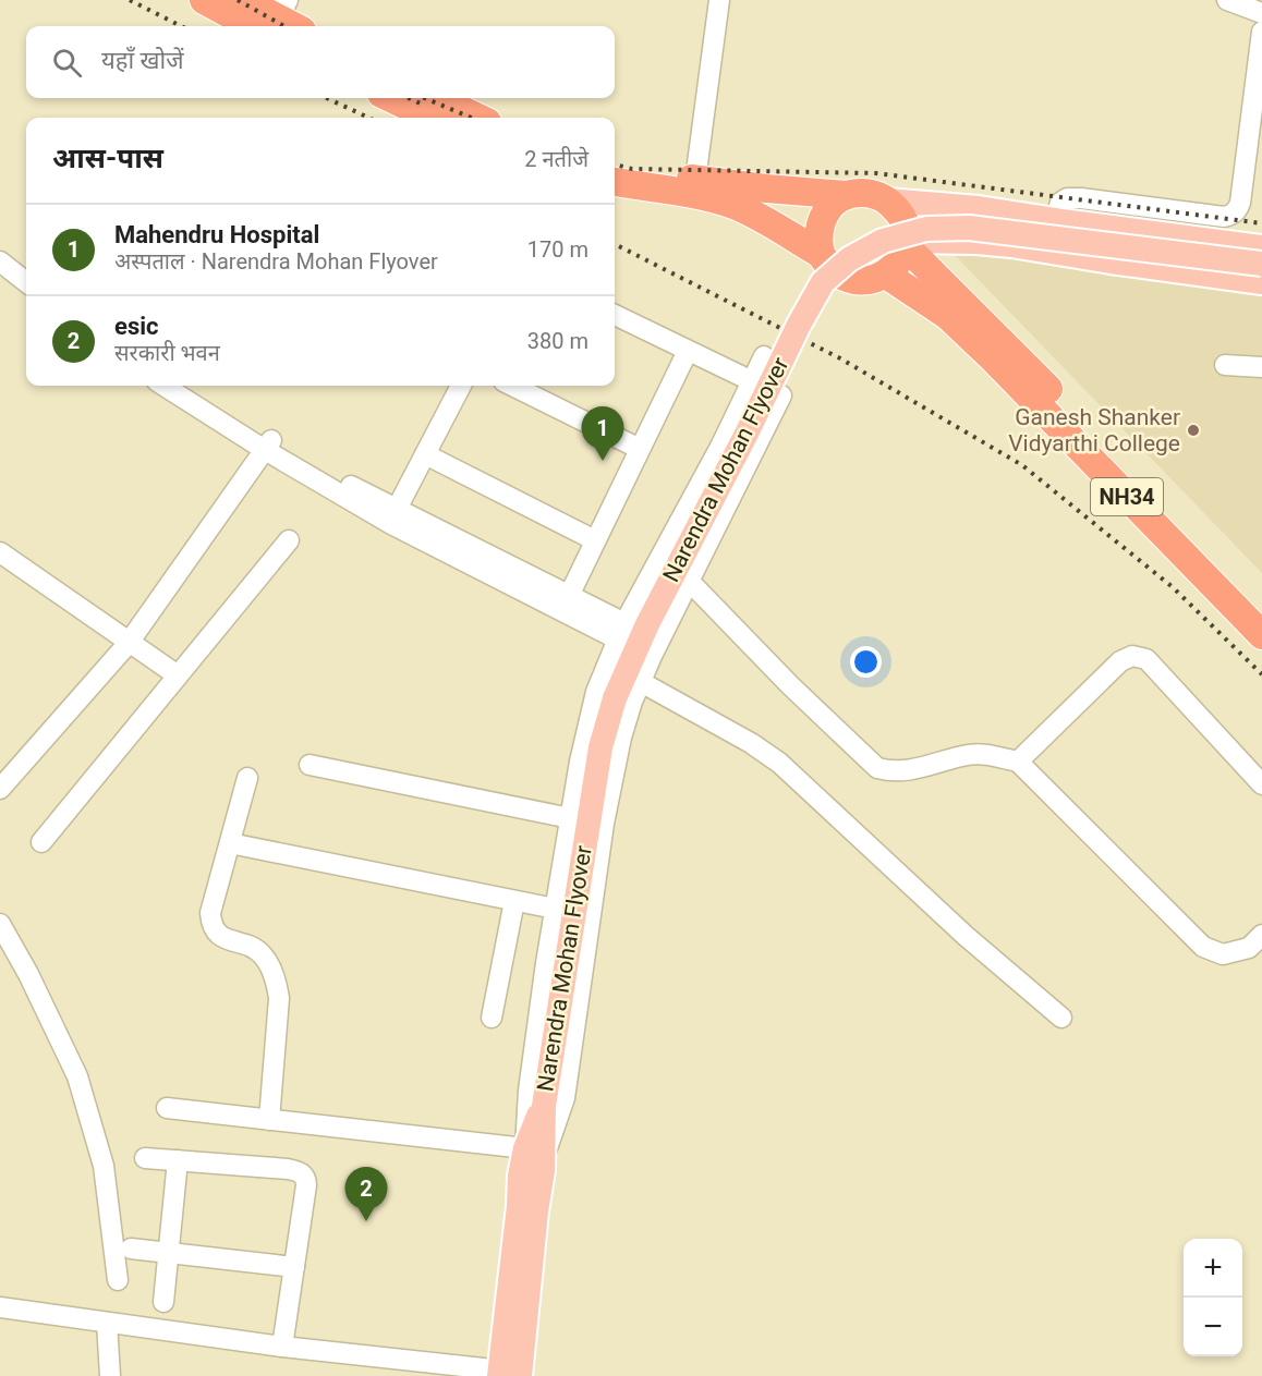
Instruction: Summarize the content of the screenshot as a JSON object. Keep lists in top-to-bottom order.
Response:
{
  "streets": {
    "highway": ["NH34"],
    "main road": ["Narendra Mohan Flyover"]
  },
  "places": ["Ganesh Shanker Vidyarthi College"],
  "page": {
    "search": "यहाँ खोजें",
    "heading": ["आस-पास", "2 नतीजे"],
    "list": [
      {
        "mark": "1",
        "name": "Mahendru Hospital",
        "note": "अस्पताल · Narendra Mohan Flyover",
        "value": "170 m"
      },
      {
        "mark": "2",
        "name": "esic",
        "note": "सरकारी भवन",
        "value": "380 m"
      }
    ],
    "pins": ["1", "2"],
    "map_buttons": ["+", "−"]
  }
}
